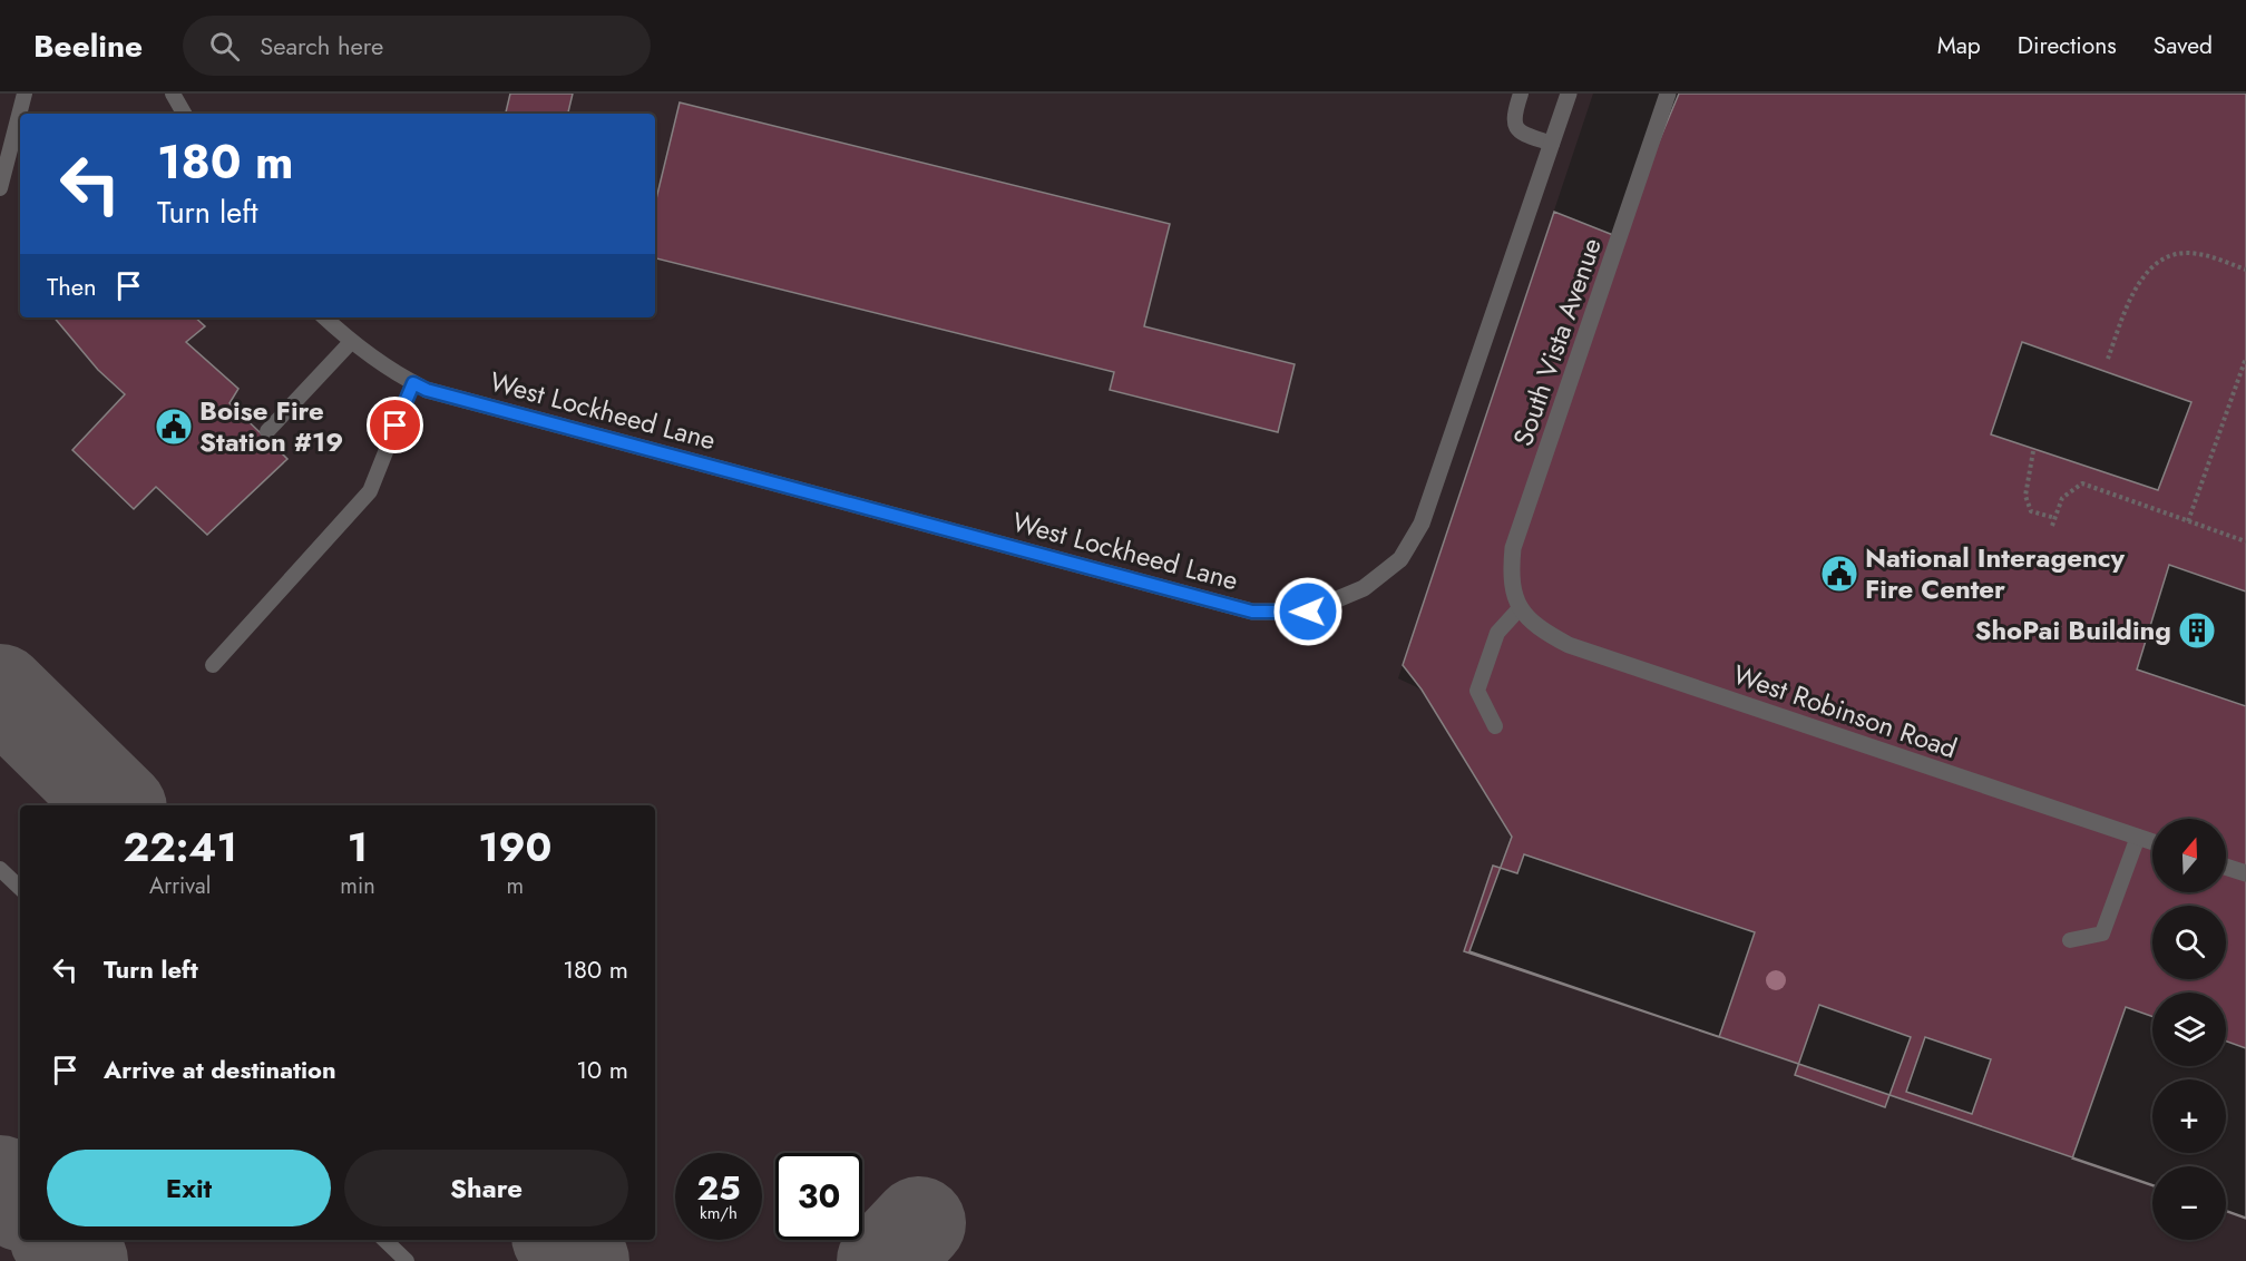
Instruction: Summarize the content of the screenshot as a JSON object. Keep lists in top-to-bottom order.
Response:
{
  "streets": {
    "street": ["South Vista Avenue", "West Lockheed Lane", "West Robinson Road"]
  },
  "crossings": [
    ["South Vista Avenue", "West Robinson Road"]
  ],
  "places": {
    "public building": ["Boise Fire Station #19", "National Interagency Fire Center"],
    "building": ["ShoPai Building"]
  },
  "north": "top",
  "page": {
    "header": "Beeline",
    "search": "Search here",
    "nav": ["Map", "Directions", "Saved"],
    "turn": ["180 m", "Turn left"],
    "then": "Then",
    "eta": [
      "22:41",
      "Arrival",
      "1",
      "min",
      "190",
      "m"
    ],
    "map_buttons": ["+", "−"],
    "list": [
      {
        "name": "Turn left",
        "value": "180 m"
      },
      {
        "name": "Arrive at destination",
        "value": "10 m"
      }
    ],
    "buttons": ["Exit", "Share"],
    "speed": "25 km/h",
    "limit": "30"
  }
}
